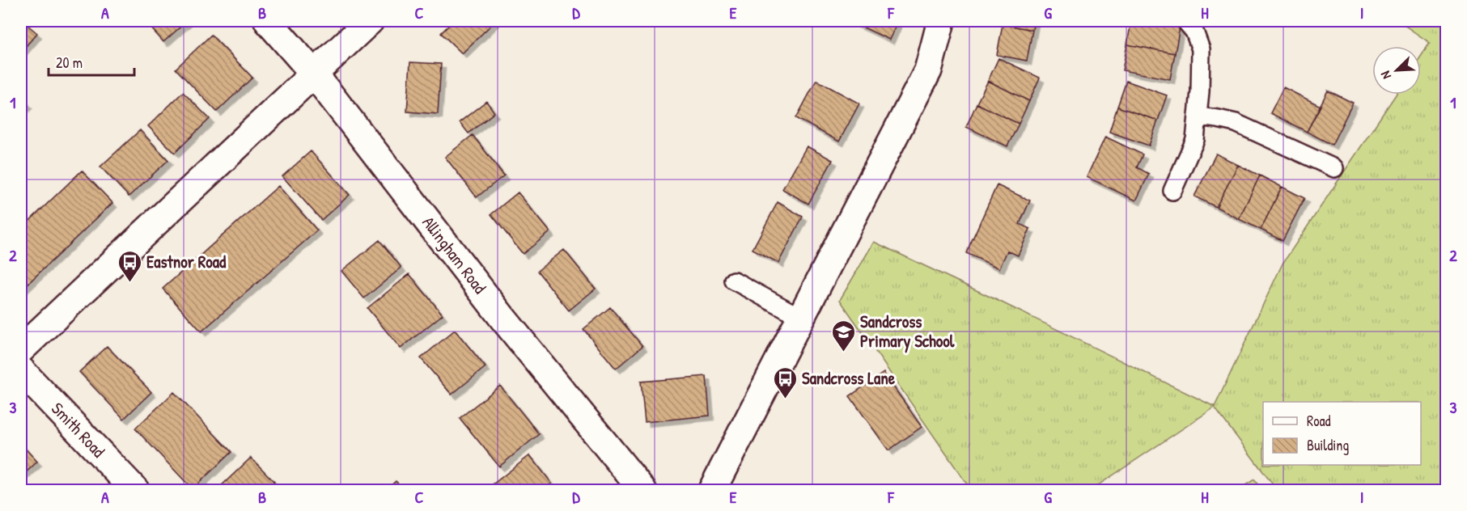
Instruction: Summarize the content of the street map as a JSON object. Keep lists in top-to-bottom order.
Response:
{
  "streets": {
    "street": ["Allingham Road", "Smith Road"]
  },
  "places": {
    "bus stop": ["Eastnor Road", "Sandcross Lane"],
    "school or university": ["Sandcross Primary School"]
  },
  "legend": ["Road", "Building"],
  "scale_bar": "20 m",
  "north": "bottom left",
  "grid": {
    "columns": [
      "A",
      "B",
      "C",
      "D",
      "E",
      "F",
      "G",
      "H",
      "I"
    ],
    "rows": ["1", "2", "3"]
  }
}
